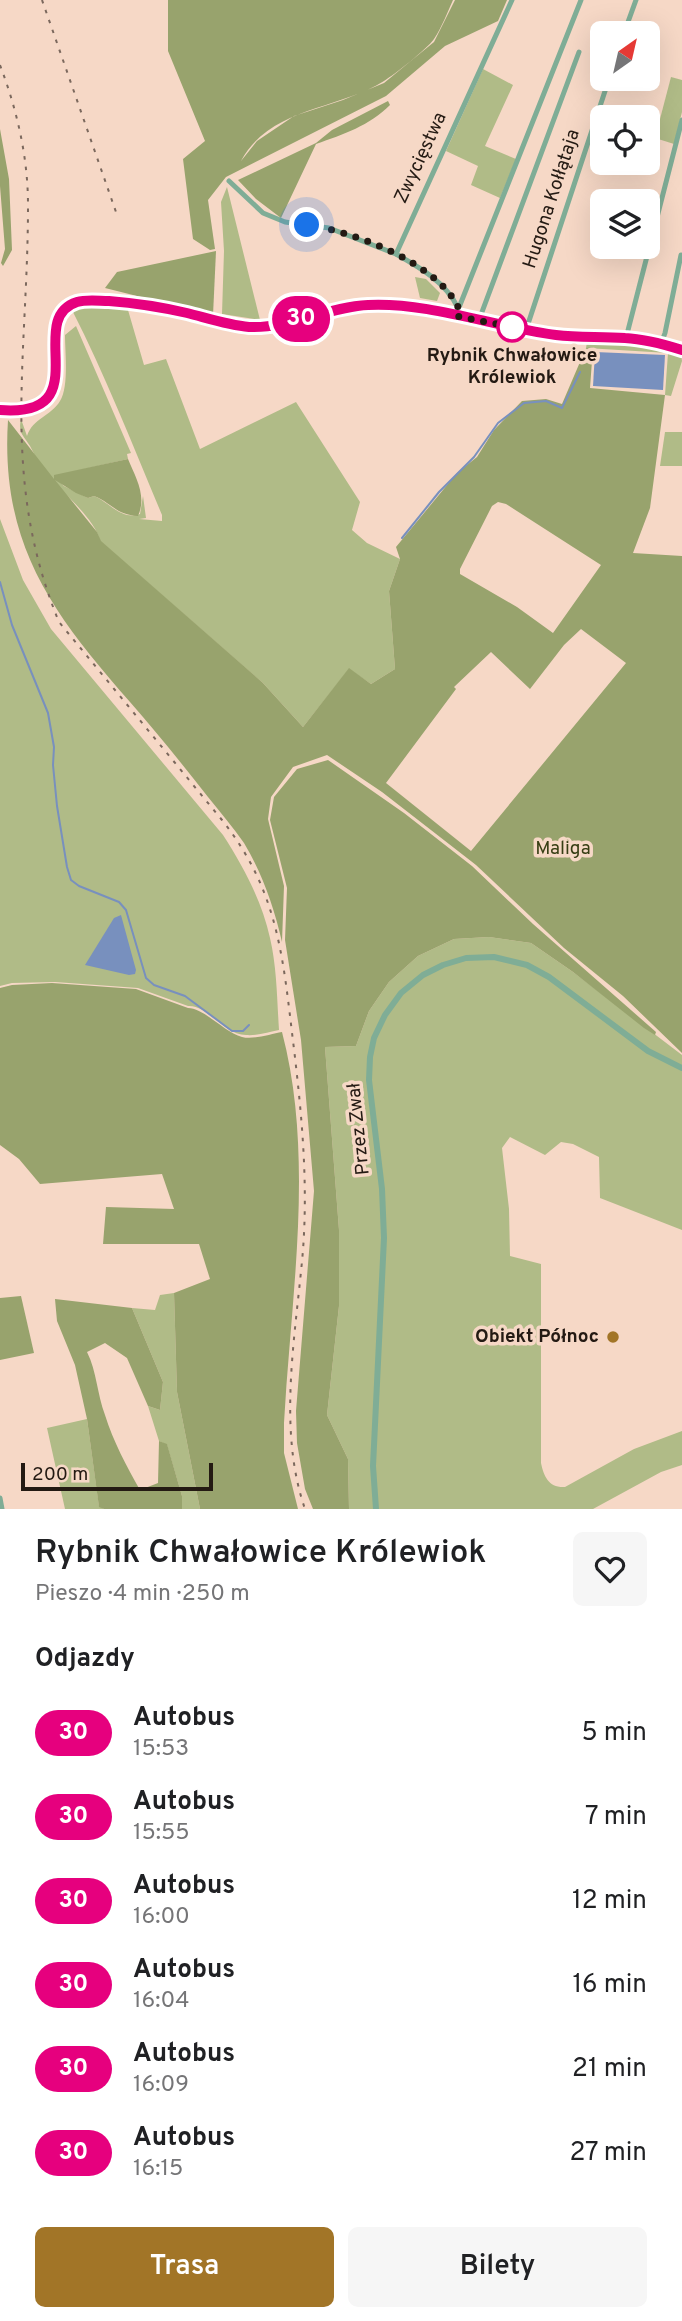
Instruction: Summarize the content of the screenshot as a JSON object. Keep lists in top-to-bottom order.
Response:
{
  "streets": {
    "street": ["Zwycięstwa", "Hugona Kołłątaja", "Przez Zwał"]
  },
  "parks": ["Maliga"],
  "places": ["Rybnik Chwałowice Królewiok", "Obiekt Północ"],
  "lines": ["bus line 30"],
  "scale_bar": "200 m",
  "north": "top right",
  "page": {
    "on_map": "30",
    "scale": "200 m",
    "heading": [
      ["Rybnik Chwałowice Królewiok", "Pieszo · 4 min · 250 m"],
      "Odjazdy"
    ],
    "list": [
      {
        "mark": "30",
        "name": "Autobus",
        "note": "15:53",
        "value": "5 min"
      },
      {
        "mark": "30",
        "name": "Autobus",
        "note": "15:55",
        "value": "7 min"
      },
      {
        "mark": "30",
        "name": "Autobus",
        "note": "16:00",
        "value": "12 min"
      },
      {
        "mark": "30",
        "name": "Autobus",
        "note": "16:04",
        "value": "16 min"
      },
      {
        "mark": "30",
        "name": "Autobus",
        "note": "16:09",
        "value": "21 min"
      },
      {
        "mark": "30",
        "name": "Autobus",
        "note": "16:15",
        "value": "27 min"
      }
    ],
    "buttons": ["Trasa", "Bilety"]
  }
}
